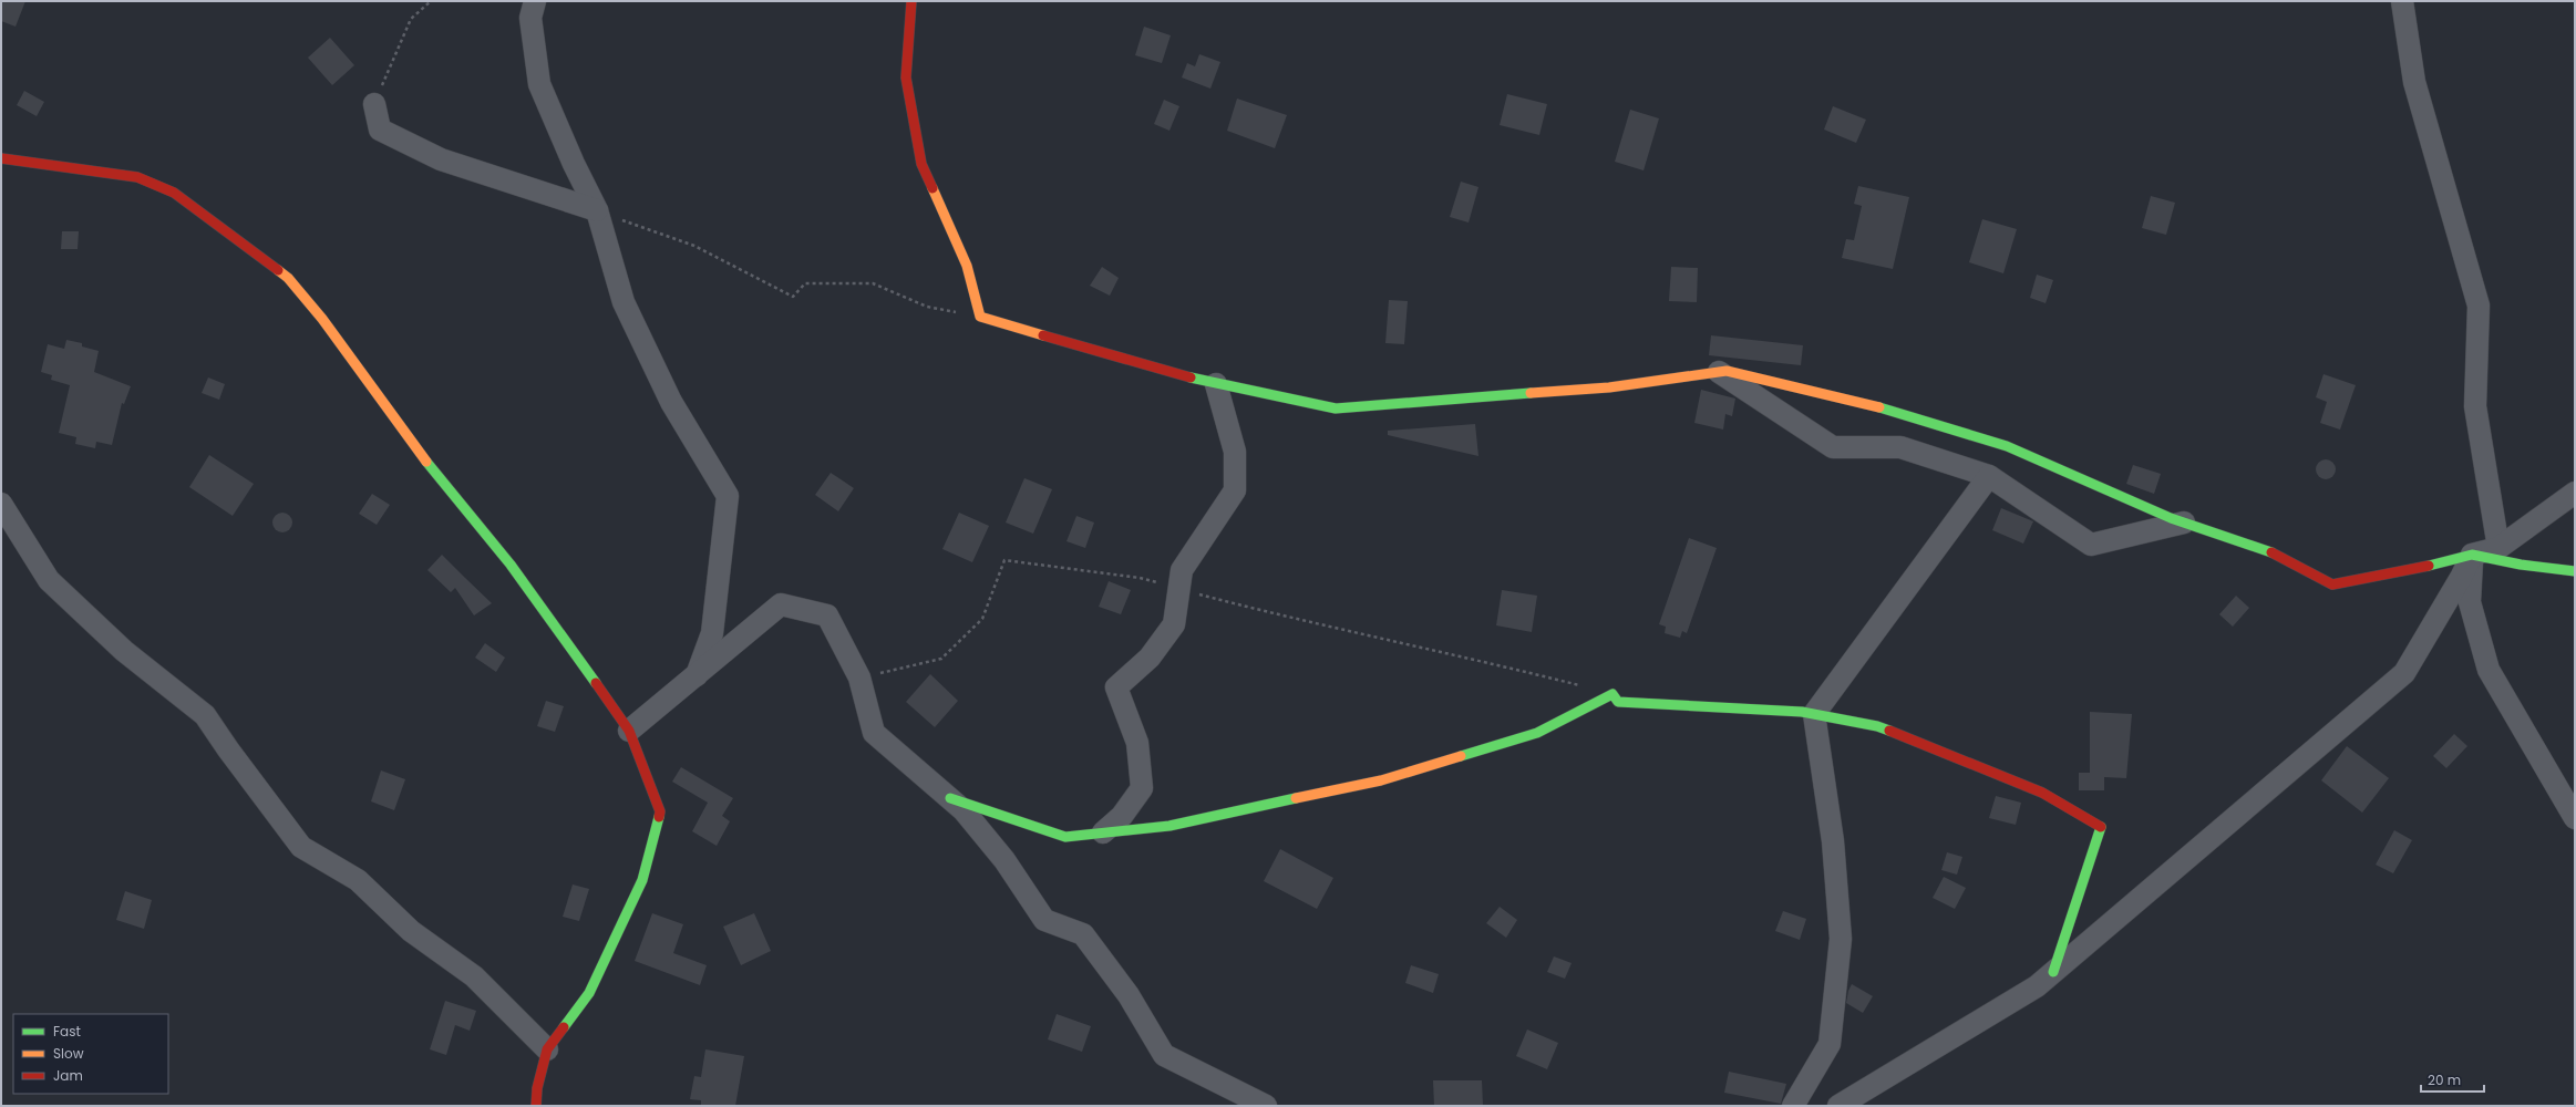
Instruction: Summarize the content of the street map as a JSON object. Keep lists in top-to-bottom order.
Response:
{
  "legend": ["Fast", "Slow", "Jam"],
  "scale_bar": "20 m"
}
